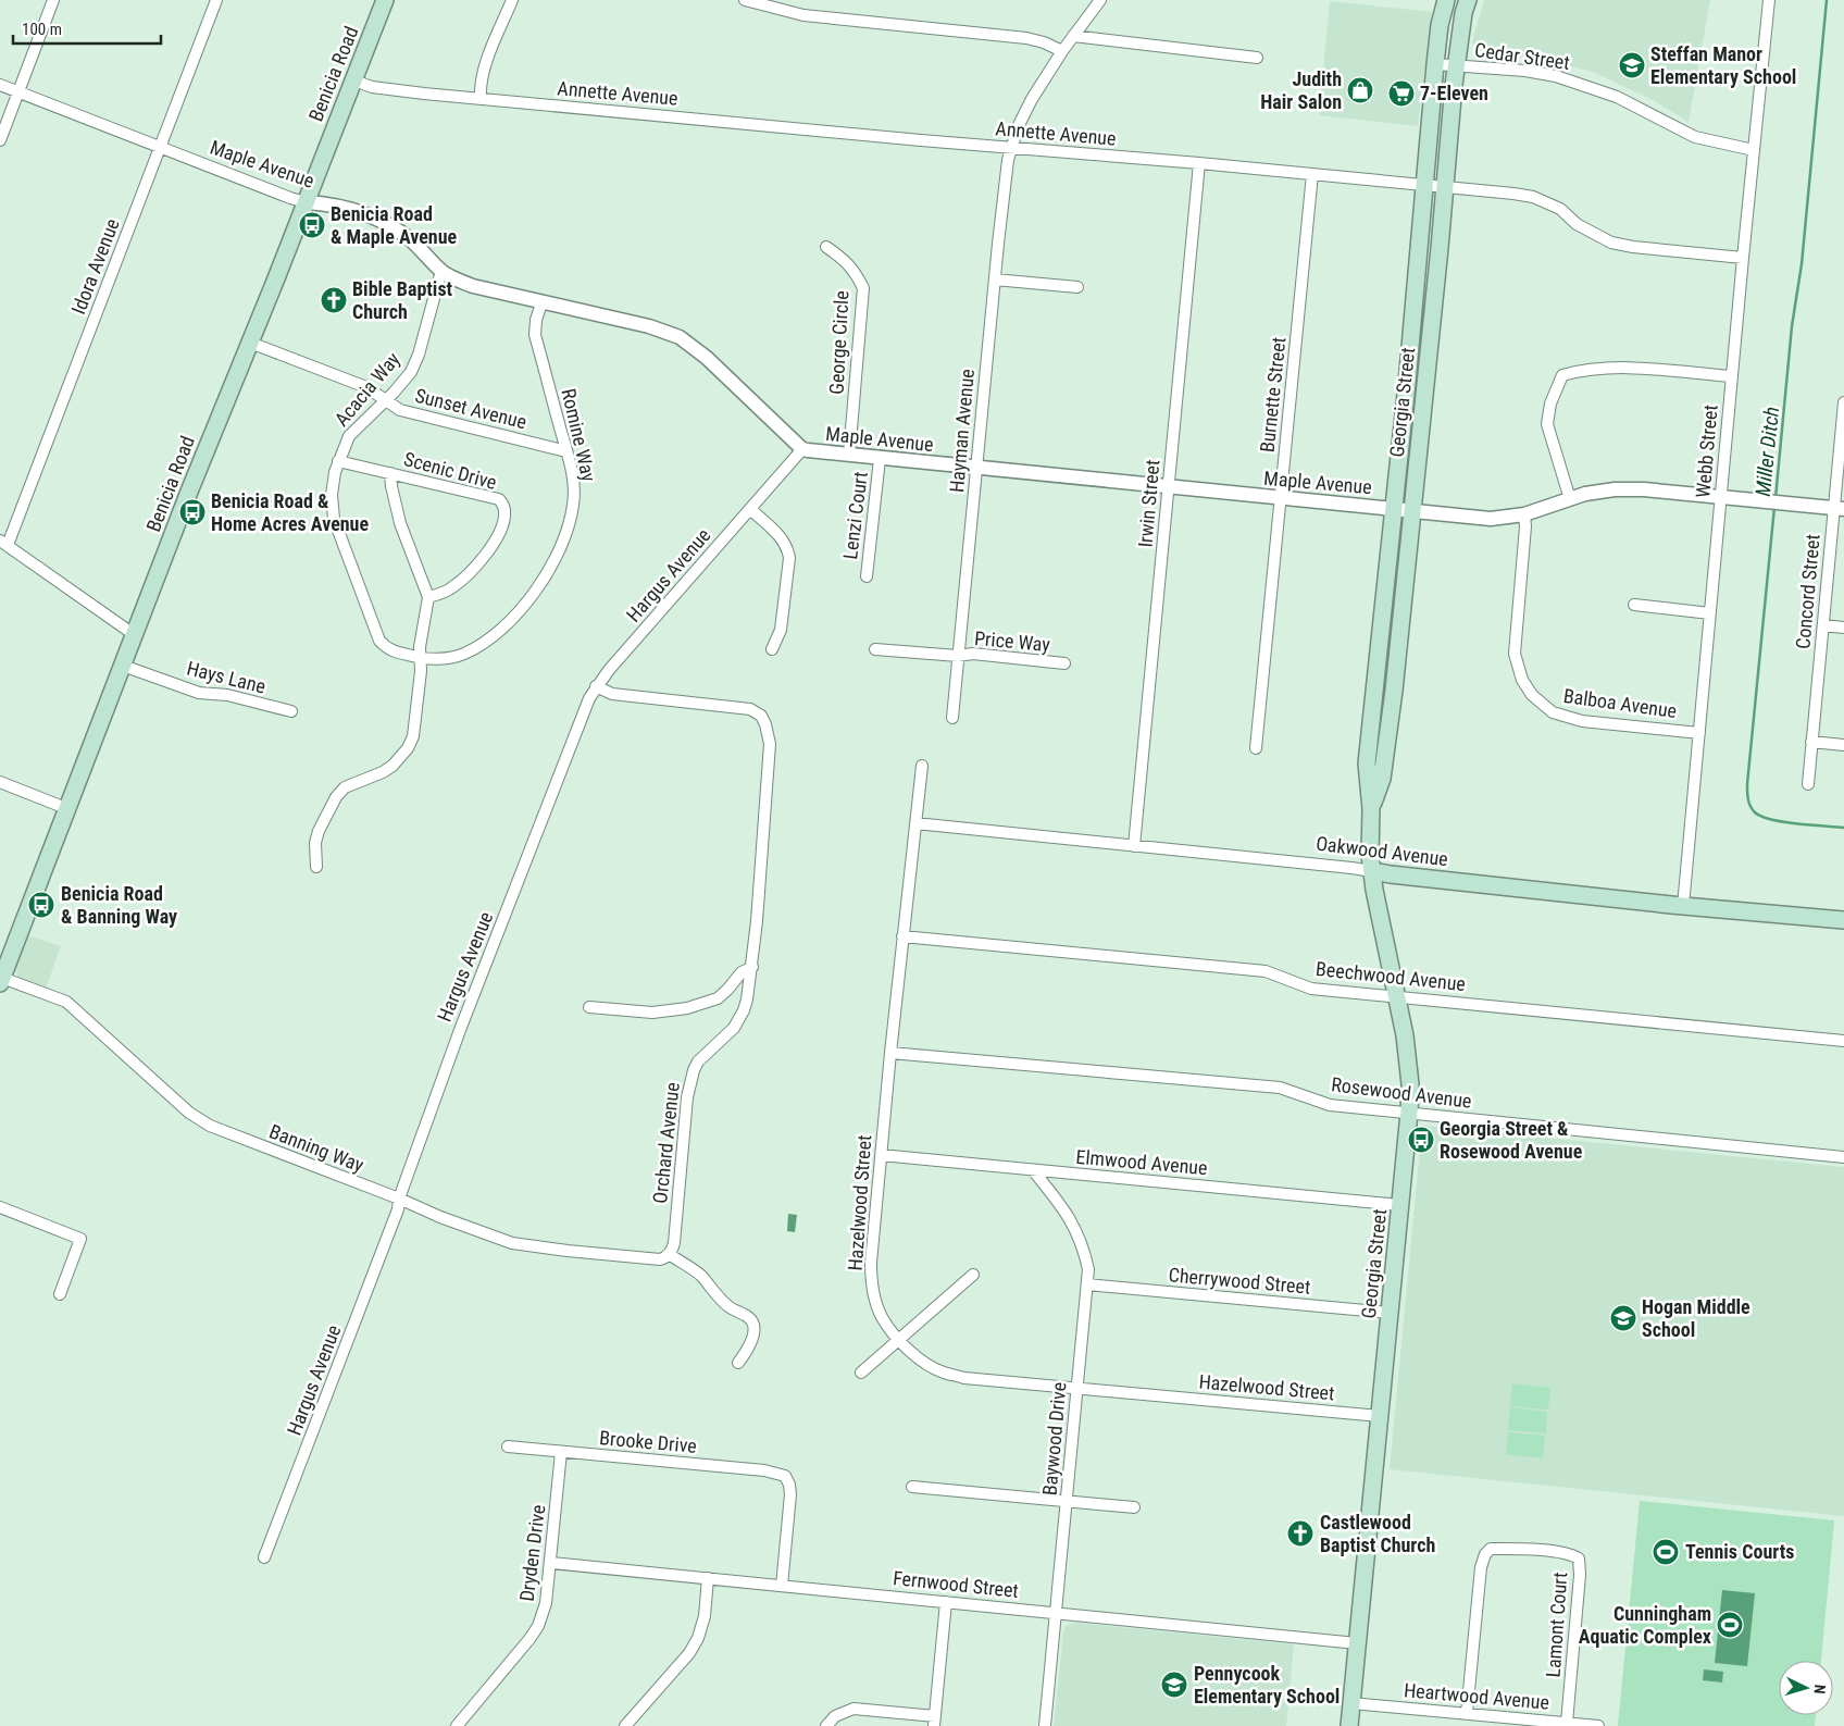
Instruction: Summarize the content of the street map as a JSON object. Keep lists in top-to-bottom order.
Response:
{
  "streets": {
    "main road": ["Benicia Road", "Georgia Street", "Oakwood Avenue"],
    "street": [
      "Cedar Street",
      "Annette Avenue",
      "Maple Avenue",
      "Idora Avenue",
      "George Circle",
      "Acacia Way",
      "Burnette Street",
      "Sunset Avenue",
      "Hayman Avenue",
      "Romine Way",
      "Webb Street",
      "Scenic Drive",
      "Irwin Street",
      "Lenzi Court",
      "Hargus Avenue",
      "Concord Street",
      "Price Way",
      "Hays Lane",
      "Balboa Avenue",
      "Beechwood Avenue",
      "Rosewood Avenue",
      "Orchard Avenue",
      "Banning Way",
      "Elmwood Avenue",
      "Hazelwood Street",
      "Cherrywood Street",
      "Baywood Drive",
      "Brooke Drive",
      "Dryden Drive",
      "Fernwood Street",
      "Lamont Court",
      "Heartwood Avenue"
    ]
  },
  "crossings": [
    ["Cedar Street", "Georgia Street"],
    ["Cedar Street", "Webb Street"],
    ["Benicia Road", "Annette Avenue"],
    ["Benicia Road", "Maple Avenue"],
    ["Benicia Road", "Sunset Avenue"],
    ["Benicia Road", "Hays Lane"],
    ["Benicia Road", "Banning Way"],
    ["Annette Avenue", "Burnette Street"],
    ["Annette Avenue", "Georgia Street"],
    ["Annette Avenue", "Hayman Avenue"],
    ["Annette Avenue", "Webb Street"],
    ["Annette Avenue", "Irwin Street"],
    ["Maple Avenue", "Idora Avenue"],
    ["Maple Avenue", "George Circle"],
    ["Maple Avenue", "Acacia Way"],
    ["Maple Avenue", "Burnette Street"],
    ["Maple Avenue", "Georgia Street"],
    ["Maple Avenue", "Hayman Avenue"],
    ["Maple Avenue", "Romine Way"],
    ["Maple Avenue", "Webb Street"],
    ["Maple Avenue", "Irwin Street"],
    ["Maple Avenue", "Lenzi Court"],
    ["Maple Avenue", "Hargus Avenue"],
    ["Maple Avenue", "Concord Street"],
    ["Maple Avenue", "Balboa Avenue"],
    ["Acacia Way", "Sunset Avenue"],
    ["Acacia Way", "Romine Way"],
    ["Acacia Way", "Scenic Drive"],
    ["Georgia Street", "Oakwood Avenue"],
    ["Georgia Street", "Beechwood Avenue"],
    ["Georgia Street", "Rosewood Avenue"],
    ["Georgia Street", "Elmwood Avenue"],
    ["Georgia Street", "Hazelwood Street"],
    ["Georgia Street", "Cherrywood Street"],
    ["Georgia Street", "Fernwood Street"],
    ["Georgia Street", "Heartwood Avenue"],
    ["Sunset Avenue", "Romine Way"],
    ["Hayman Avenue", "Price Way"],
    ["Webb Street", "Balboa Avenue"],
    ["Webb Street", "Oakwood Avenue"],
    ["Irwin Street", "Oakwood Avenue"],
    ["Hargus Avenue", "Orchard Avenue"],
    ["Hargus Avenue", "Banning Way"],
    ["Oakwood Avenue", "Hazelwood Street"],
    ["Beechwood Avenue", "Hazelwood Street"],
    ["Rosewood Avenue", "Hazelwood Street"],
    ["Orchard Avenue", "Banning Way"],
    ["Elmwood Avenue", "Hazelwood Street"],
    ["Elmwood Avenue", "Baywood Drive"],
    ["Hazelwood Street", "Baywood Drive"],
    ["Cherrywood Street", "Baywood Drive"],
    ["Baywood Drive", "Fernwood Street"],
    ["Brooke Drive", "Dryden Drive"],
    ["Brooke Drive", "Fernwood Street"],
    ["Dryden Drive", "Fernwood Street"],
    ["Lamont Court", "Heartwood Avenue"]
  ],
  "water": ["Miller Ditch"],
  "places": {
    "school or university": ["Steffan Manor Elementary School", "Hogan Middle School", "Pennycook Elementary School"],
    "shop": ["Judith Hair Salon"],
    "supermarket": ["7-Eleven"],
    "bus stop": [
      "Benicia Road & Maple Avenue",
      "Benicia Road & Home Acres Avenue",
      "Benicia Road & Banning Way",
      "Georgia Street & Rosewood Avenue"
    ],
    "church": ["Bible Baptist Church", "Castlewood Baptist Church"],
    "sports": ["Tennis Courts", "Cunningham Aquatic Complex"]
  },
  "scale_bar": "100 m",
  "north": "right"
}
